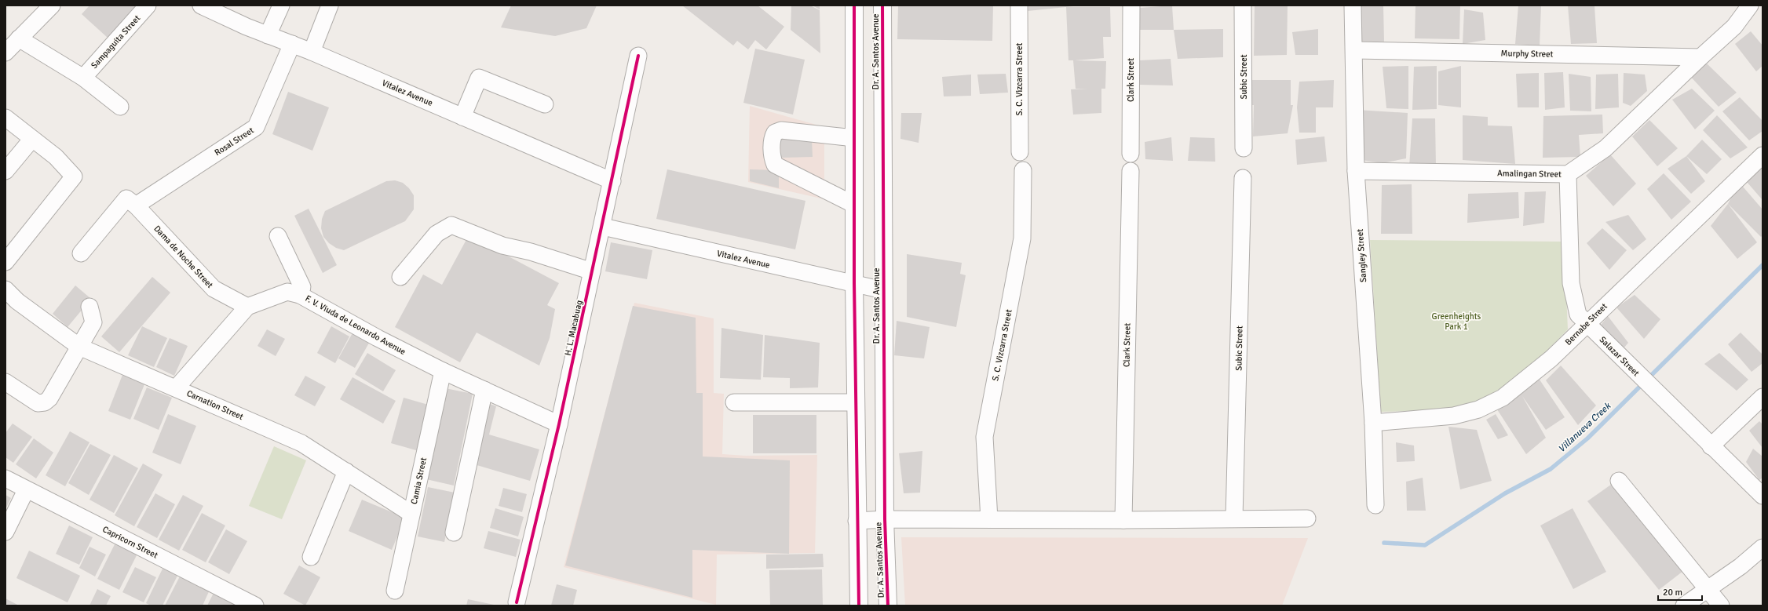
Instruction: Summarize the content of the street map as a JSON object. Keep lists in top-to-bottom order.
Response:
{
  "streets": {
    "main road": ["Dr. A. Santos Avenue"],
    "street": [
      "Sampaguita Street",
      "Murphy Street",
      "Subic Street",
      "S. C. Vizcarra Street",
      "Clark Street",
      "Vitalez Avenue",
      "Rosal Street",
      "Amalingan Street",
      "Sangley Street",
      "Dama de Noche Street",
      "Bernabe Street",
      "F. V. Viuda de Leonardo Avenue",
      "H. L. Macabuag",
      "Salazar Street",
      "Carnation Street",
      "Camia Street",
      "Capricorn Street"
    ]
  },
  "crossings": [
    ["Dr. A. Santos Avenue", "Vitalez Avenue"],
    ["Murphy Street", "Amalingan Street"],
    ["Murphy Street", "Sangley Street"],
    ["Vitalez Avenue", "Rosal Street"],
    ["Vitalez Avenue", "H. L. Macabuag"],
    ["Rosal Street", "Dama de Noche Street"],
    ["Amalingan Street", "Sangley Street"],
    ["Amalingan Street", "Salazar Street"],
    ["Sangley Street", "Bernabe Street"],
    ["Dama de Noche Street", "F. V. Viuda de Leonardo Avenue"],
    ["Bernabe Street", "Salazar Street"],
    ["F. V. Viuda de Leonardo Avenue", "H. L. Macabuag"],
    ["F. V. Viuda de Leonardo Avenue", "Carnation Street"],
    ["F. V. Viuda de Leonardo Avenue", "Camia Street"],
    ["Carnation Street", "Camia Street"]
  ],
  "water": ["Villanueva Creek"],
  "parks": ["Greenheights Park 1"],
  "scale_bar": "20 m"
}
